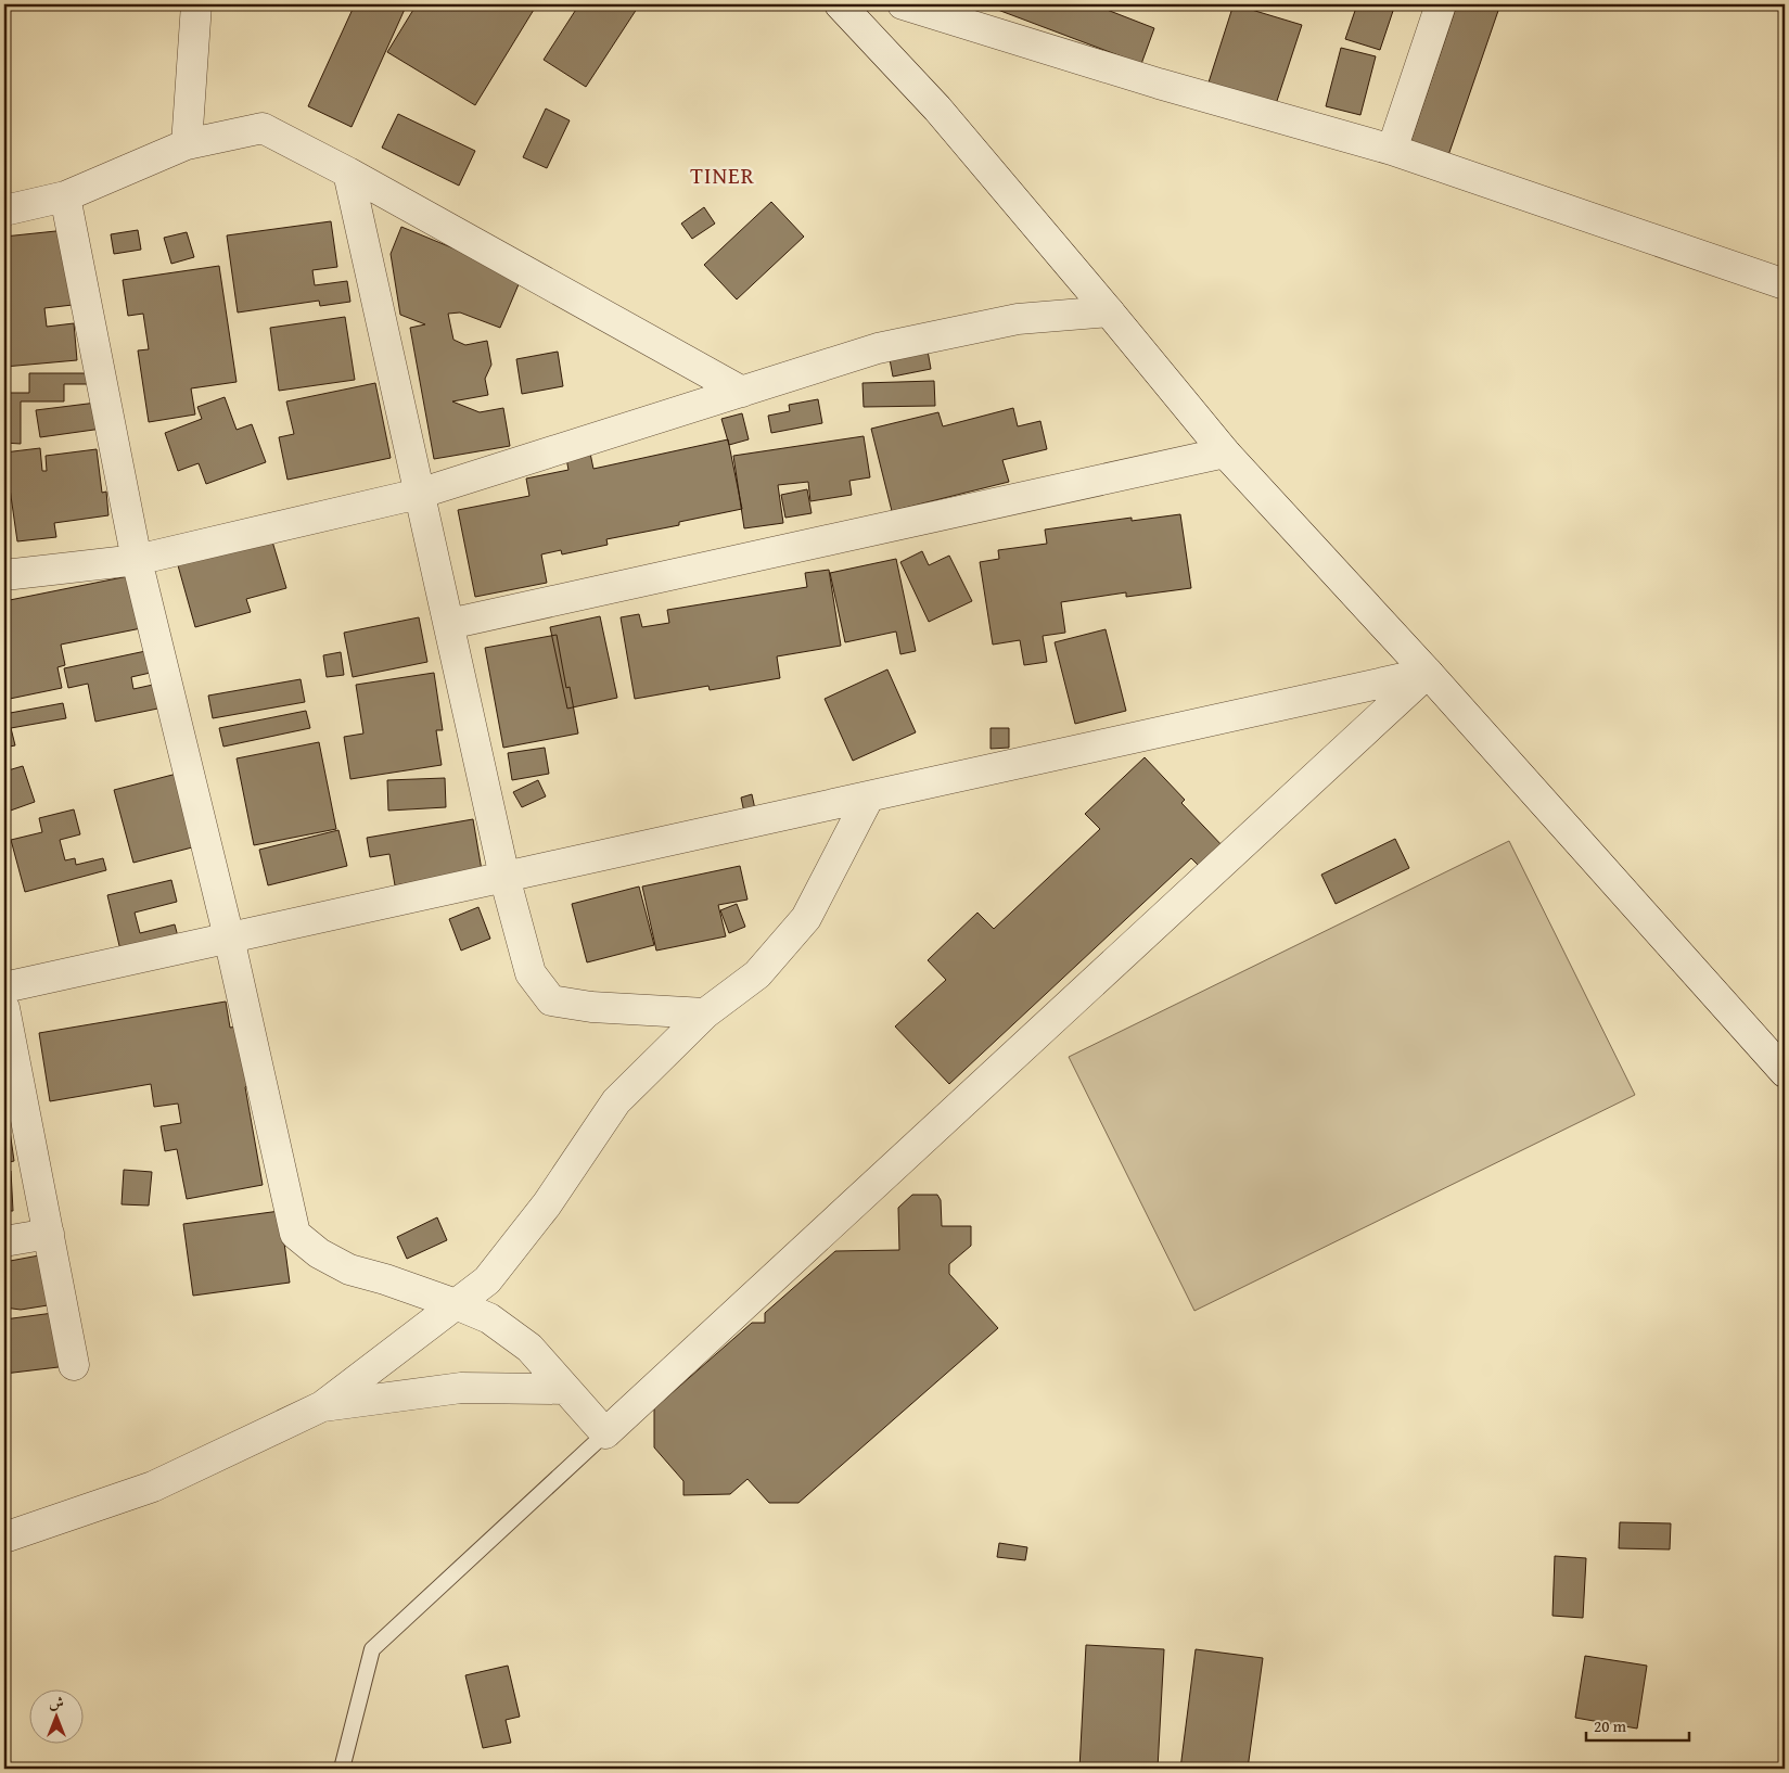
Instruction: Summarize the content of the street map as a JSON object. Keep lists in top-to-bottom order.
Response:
{
  "districts": ["TINER"],
  "scale_bar": "20 m",
  "north": "top"
}
